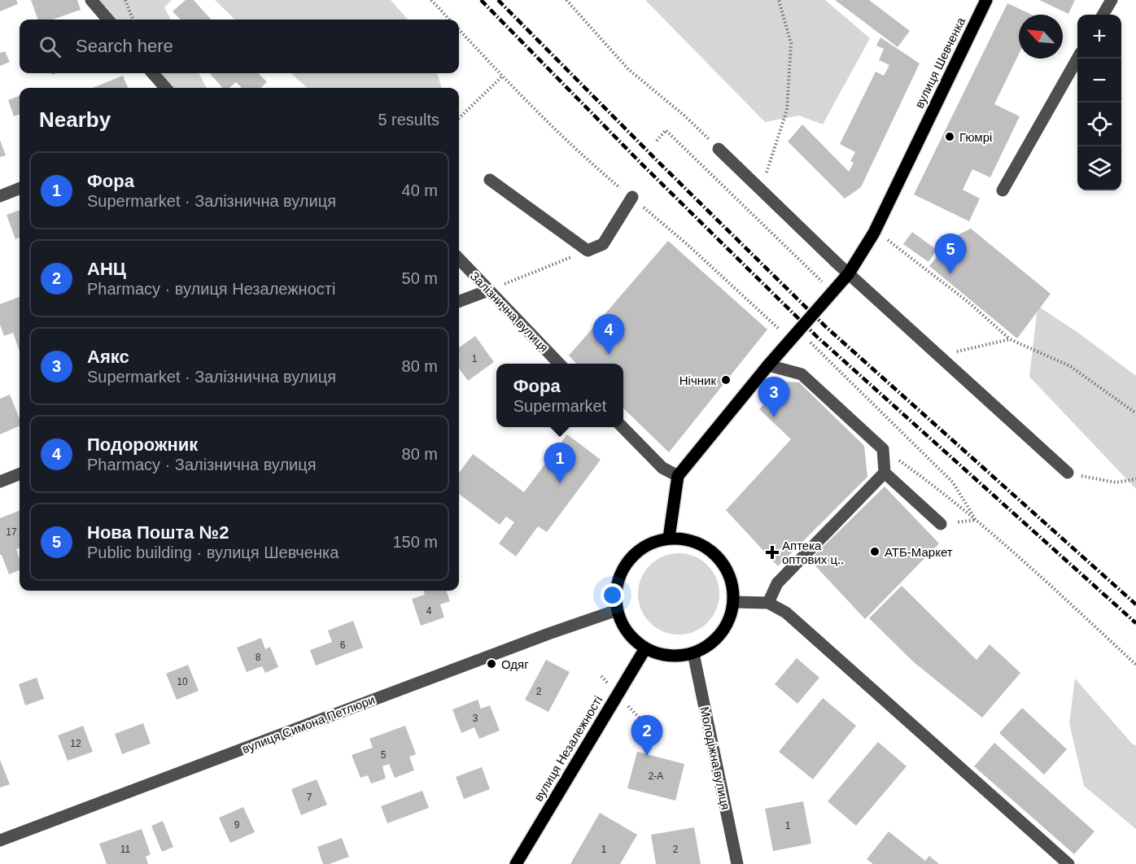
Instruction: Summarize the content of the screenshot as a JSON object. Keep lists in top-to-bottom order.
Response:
{
  "streets": {
    "main road": ["вулиця Шевченка", "вулиця Незалежності"],
    "street": ["Залізнична вулиця", "вулиця Симона Петлюри", "Молодіжна вулиця"]
  },
  "crossings": [
    ["вулиця Симона Петлюри", "вулиця Незалежності"],
    ["вулиця Симона Петлюри", "Молодіжна вулиця"],
    ["вулиця Незалежності", "Молодіжна вулиця"]
  ],
  "places": {
    "other": [
      "Гюмрі",
      "Нічник",
      "АТБ-Маркет",
      "Одяг"
    ],
    "health": ["Аптека оптових ц‥"]
  },
  "house_numbers": [
    "1",
    "17",
    "4",
    "6",
    "8",
    "10",
    "2",
    "3",
    "12",
    "5",
    "2-А",
    "7",
    "9",
    "1",
    "11",
    "1",
    "2"
  ],
  "north": "top left",
  "page": {
    "map_buttons": ["+", "−"],
    "search": "Search here",
    "heading": ["Nearby", "5 results"],
    "list": [
      {
        "mark": "1",
        "name": "Фора",
        "note": "Supermarket · Залізнична вулиця",
        "value": "40 m"
      },
      {
        "mark": "2",
        "name": "АНЦ",
        "note": "Pharmacy · вулиця Незалежності",
        "value": "50 m"
      },
      {
        "mark": "3",
        "name": "Аякс",
        "note": "Supermarket · Залізнична вулиця",
        "value": "80 m"
      },
      {
        "mark": "4",
        "name": "Подорожник",
        "note": "Pharmacy · Залізнична вулиця",
        "value": "80 m"
      },
      {
        "mark": "5",
        "name": "Нова Пошта №2",
        "note": "Public building · вулиця Шевченка",
        "value": "150 m"
      }
    ],
    "pins": [
      "5",
      "4",
      "3",
      "1",
      "2"
    ],
    "popup": ["Фора", "Supermarket"]
  }
}
